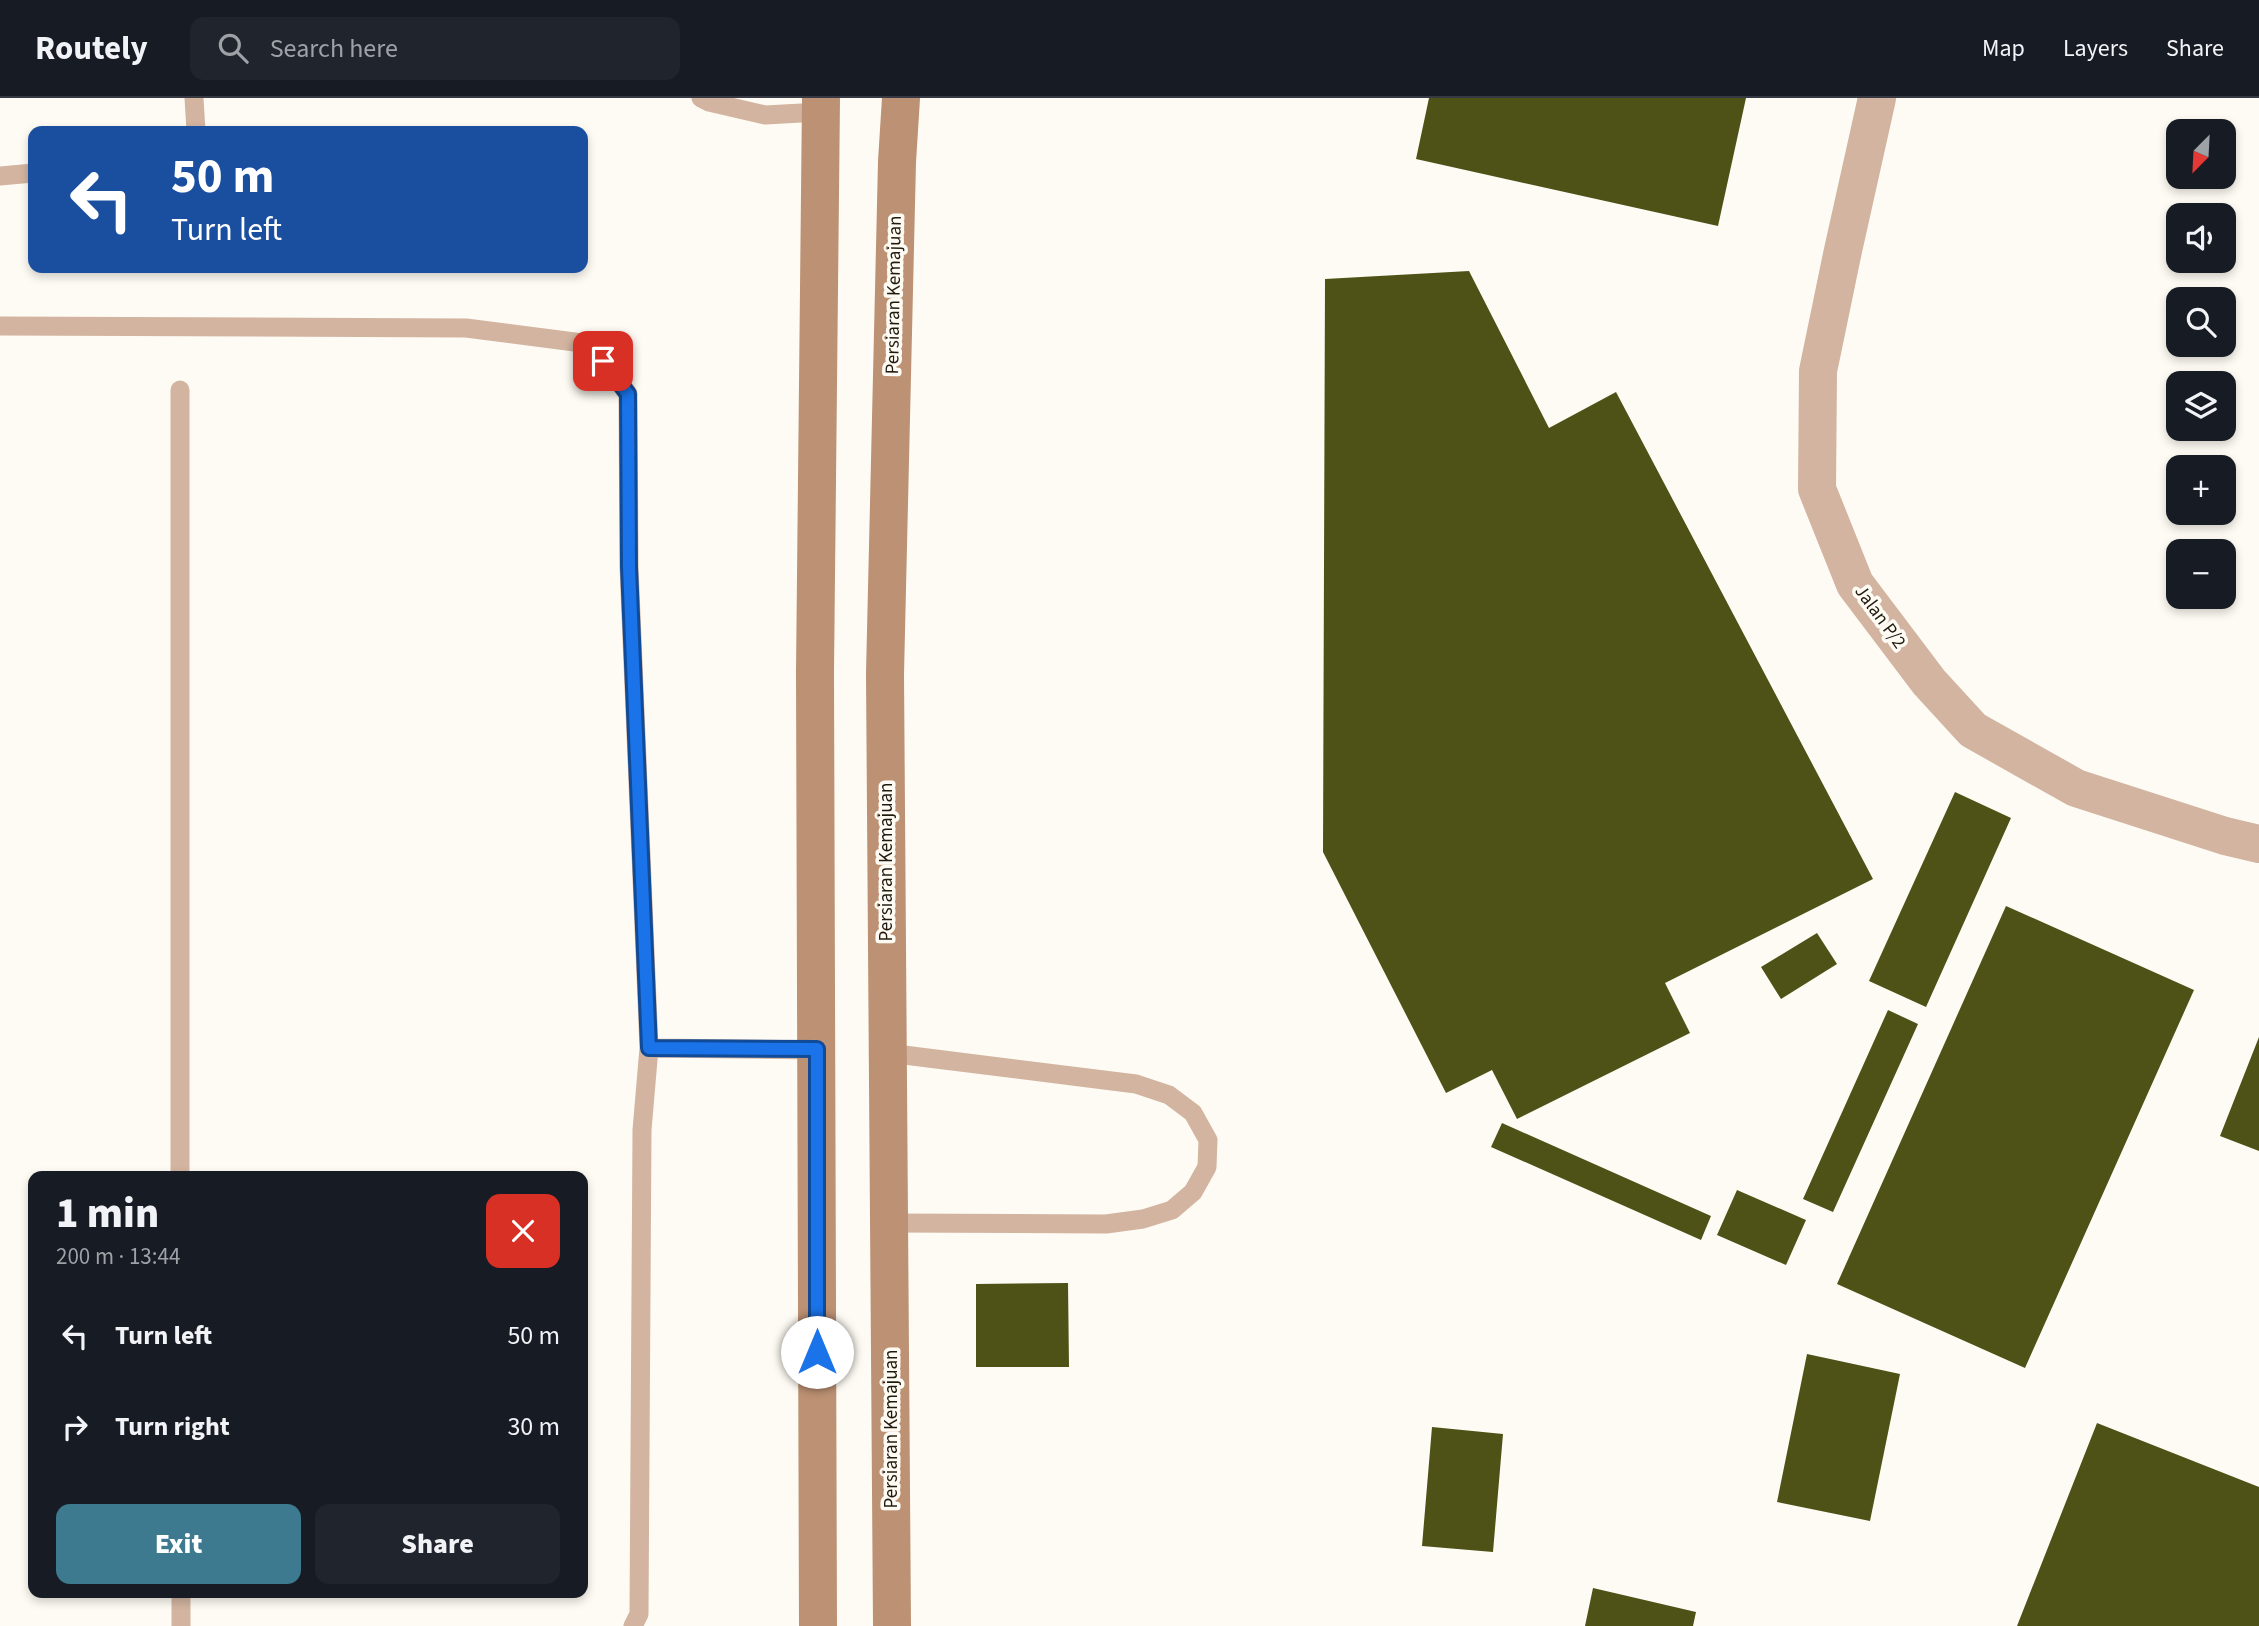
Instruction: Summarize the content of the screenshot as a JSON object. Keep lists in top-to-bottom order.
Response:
{
  "streets": {
    "main road": ["Persiaran Kemajuan"],
    "street": ["Jalan P/2"]
  },
  "north": "bottom left",
  "page": {
    "header": "Routely",
    "search": "Search here",
    "nav": ["Map", "Layers", "Share"],
    "map_buttons": ["+", "−"],
    "turn": ["50 m", "Turn left"],
    "heading": ["1 min", "200 m · 13:44"],
    "list": [
      {
        "name": "Turn left",
        "value": "50 m"
      },
      {
        "name": "Turn right",
        "value": "30 m"
      }
    ],
    "buttons": ["Exit", "Share"]
  }
}
